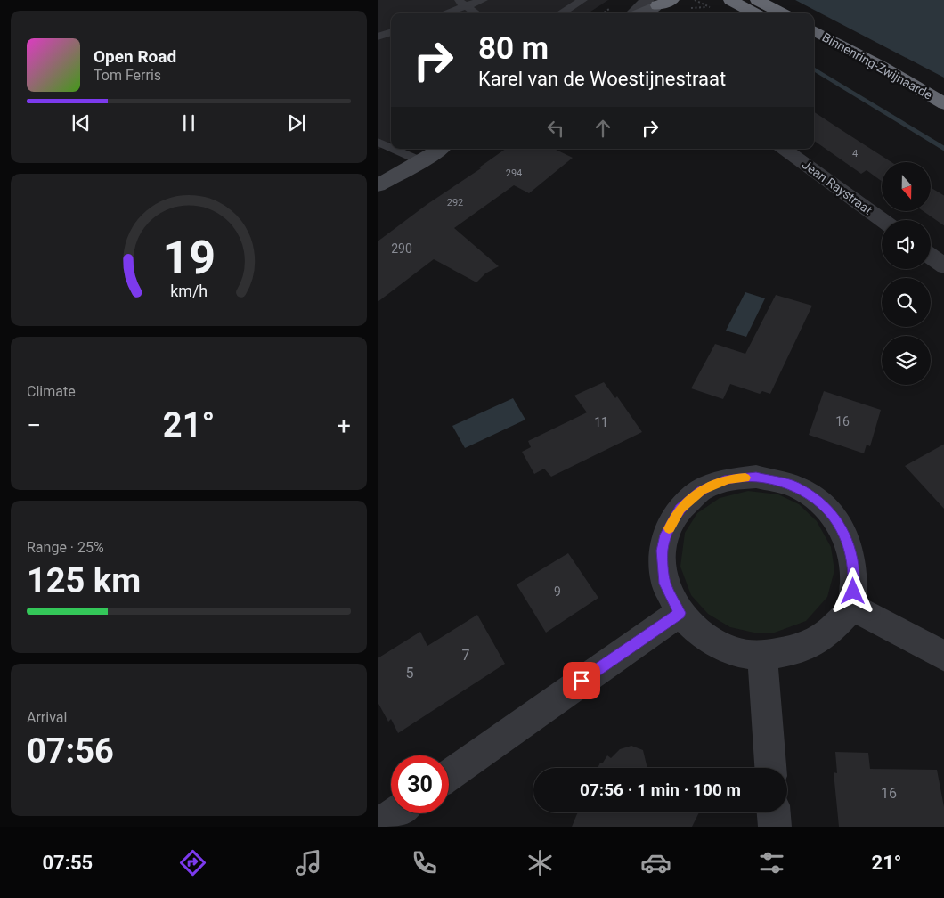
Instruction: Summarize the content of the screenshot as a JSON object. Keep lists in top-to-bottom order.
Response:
{
  "streets": {
    "highway": ["Binnenring-Zwijnaarde"],
    "street": ["Jean Raystraat"]
  },
  "house_numbers": [
    "4",
    "294",
    "292",
    "290",
    "16",
    "11",
    "9",
    "7",
    "5",
    "16"
  ],
  "north": "bottom",
  "page": {
    "turn": ["80 m", "Karel van de Woestijnestraat"],
    "song": ["Open Road", "Tom Ferris"],
    "tile": [
      "Climate",
      ["Range · 25%", "125 km"],
      ["Arrival", "07:56"]
    ],
    "heat": ["−", "21°", "+"],
    "limit": "30",
    "trip": "07:56 · 1 min · 100 m",
    "tabs": ["07:55", "21°"],
    "gauge": ["19", "km/h"]
  }
}
